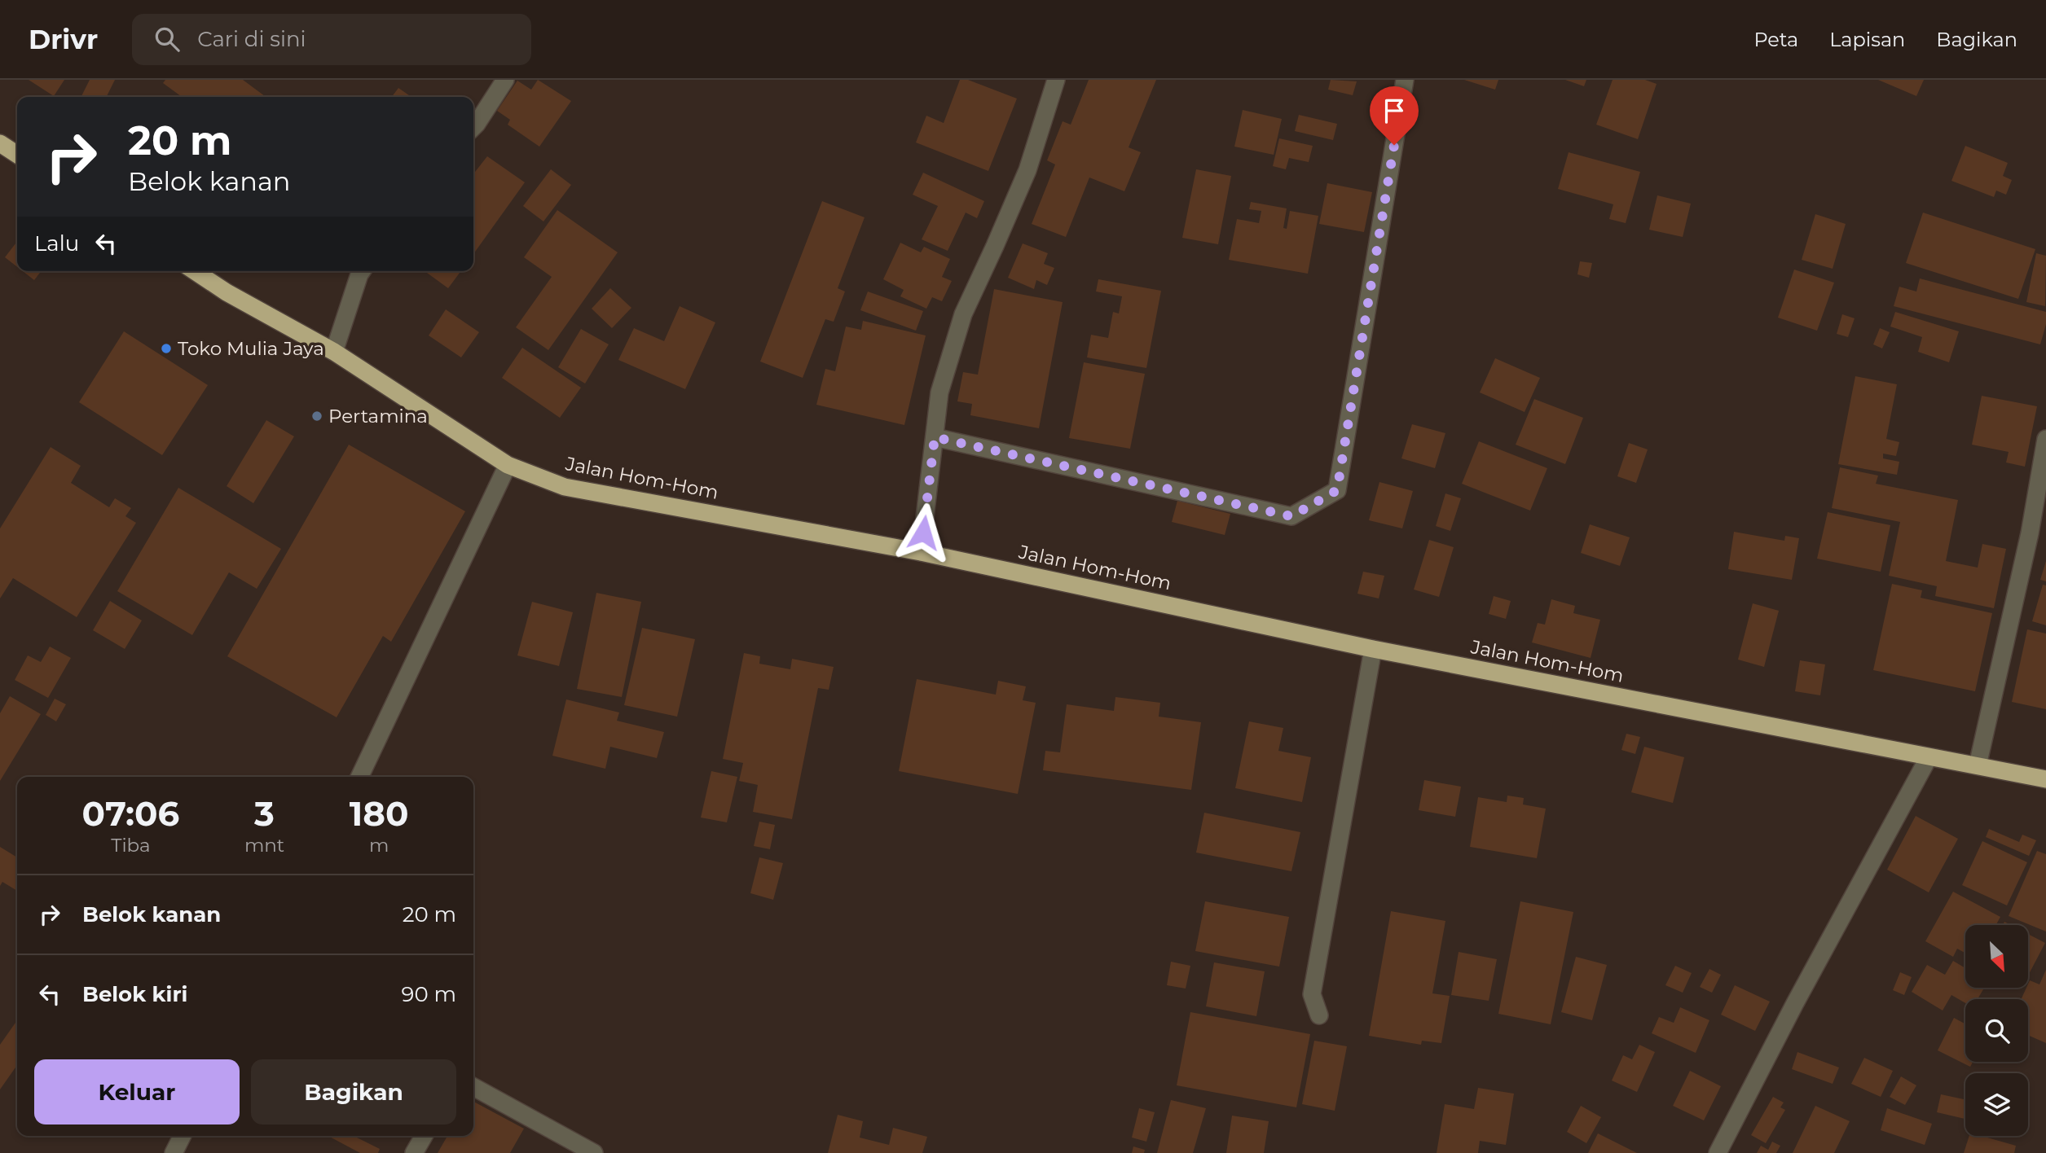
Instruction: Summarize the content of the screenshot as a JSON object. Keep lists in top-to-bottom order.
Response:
{
  "streets": {
    "highway": ["Jalan Hom-Hom"]
  },
  "places": ["Toko Mulia Jaya", "Pertamina"],
  "north": "bottom right",
  "page": {
    "header": "Drivr",
    "search": "Cari di sini",
    "nav": ["Peta", "Lapisan", "Bagikan"],
    "turn": ["20 m", "Belok kanan"],
    "then": "Lalu",
    "eta": [
      "07:06",
      "Tiba",
      "3",
      "mnt",
      "180",
      "m"
    ],
    "list": [
      {
        "name": "Belok kanan",
        "value": "20 m"
      },
      {
        "name": "Belok kiri",
        "value": "90 m"
      }
    ],
    "buttons": ["Keluar", "Bagikan"]
  }
}
